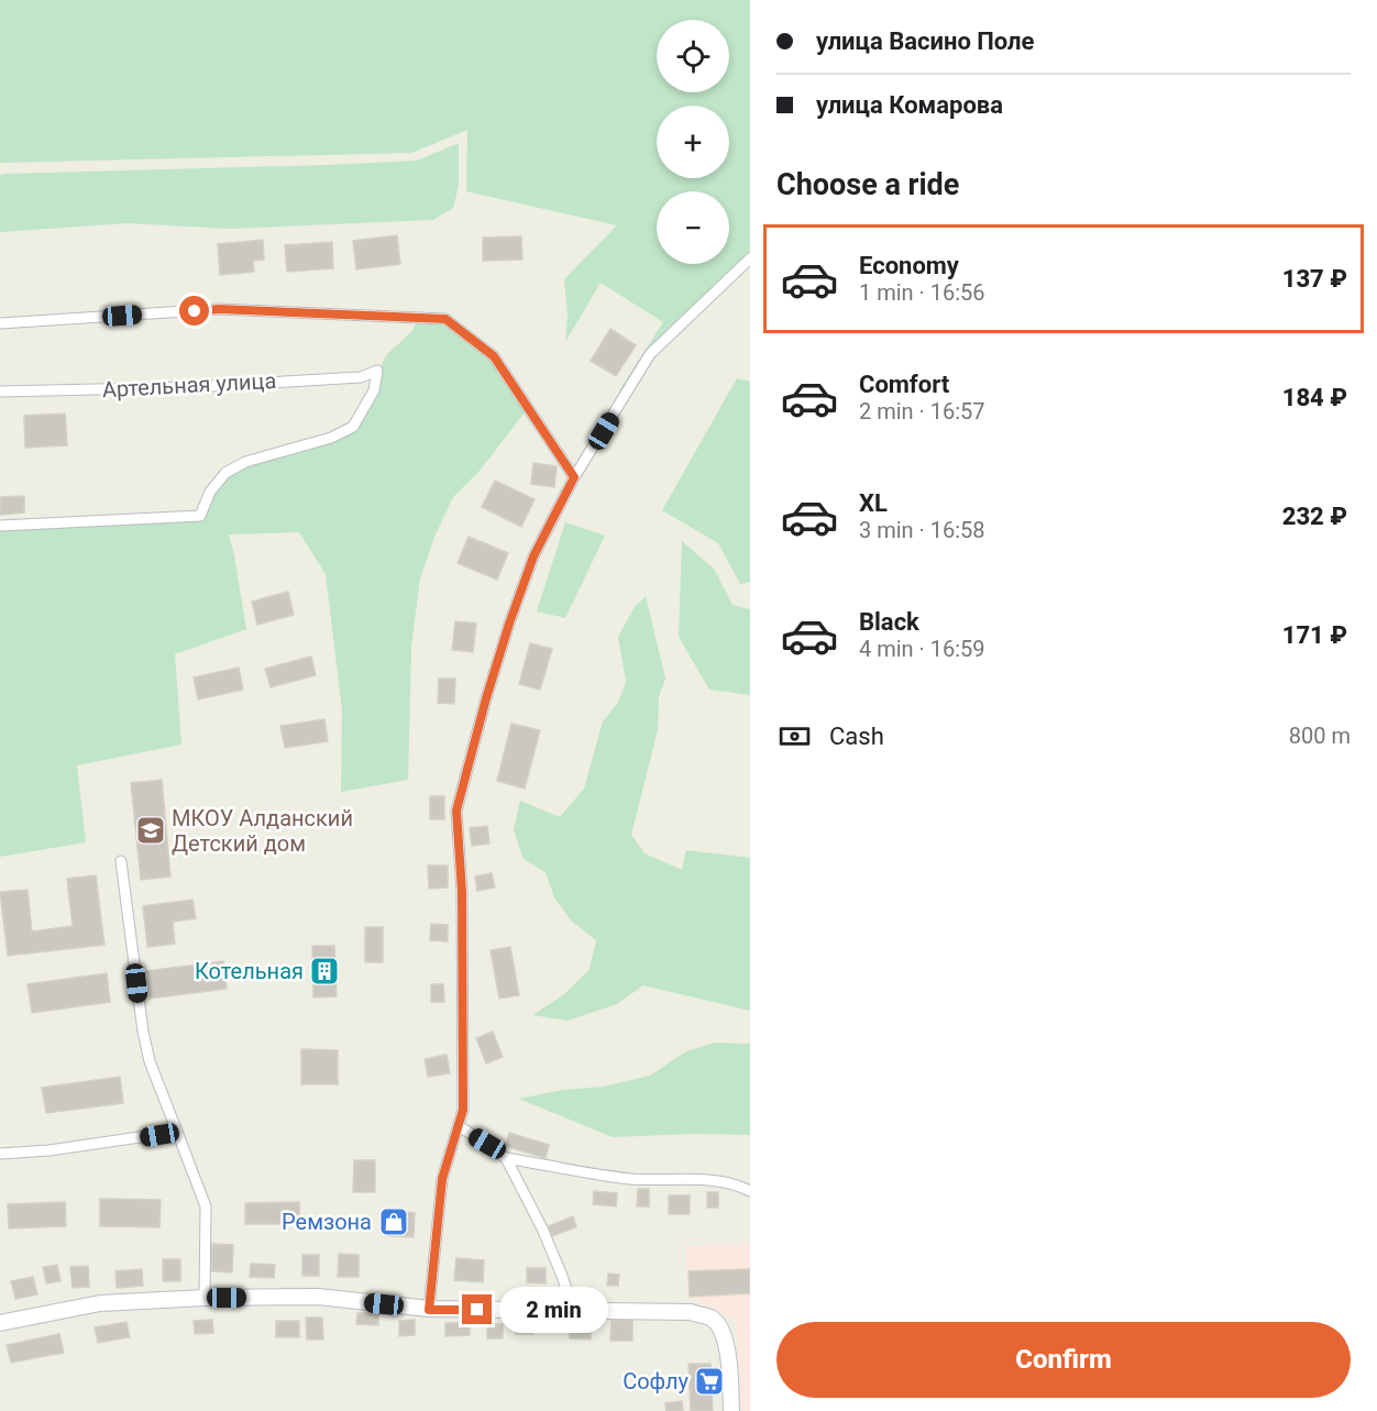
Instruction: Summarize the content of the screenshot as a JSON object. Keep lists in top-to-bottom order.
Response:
{
  "streets": {
    "street": ["Артельная улица"]
  },
  "places": {
    "school or university": ["МКОУ Алданский Детский дом"],
    "building": ["Котельная"],
    "shop": ["Ремзона"],
    "supermarket": ["Софлу"]
  },
  "page": {
    "banner": ["улица Васино Поле", "улица Комарова"],
    "map_buttons": ["+", "−"],
    "heading": "Choose a ride",
    "list": [
      {
        "name": "Economy",
        "note": "1 min · 16:56",
        "value": "137 ₽"
      },
      {
        "name": "Comfort",
        "note": "2 min · 16:57",
        "value": "184 ₽"
      },
      {
        "name": "XL",
        "note": "3 min · 16:58",
        "value": "232 ₽"
      },
      {
        "name": "Black",
        "note": "4 min · 16:59",
        "value": "171 ₽"
      }
    ],
    "pay": ["Cash", "800 m"],
    "bubble": "2 min",
    "buttons": "Confirm"
  }
}
